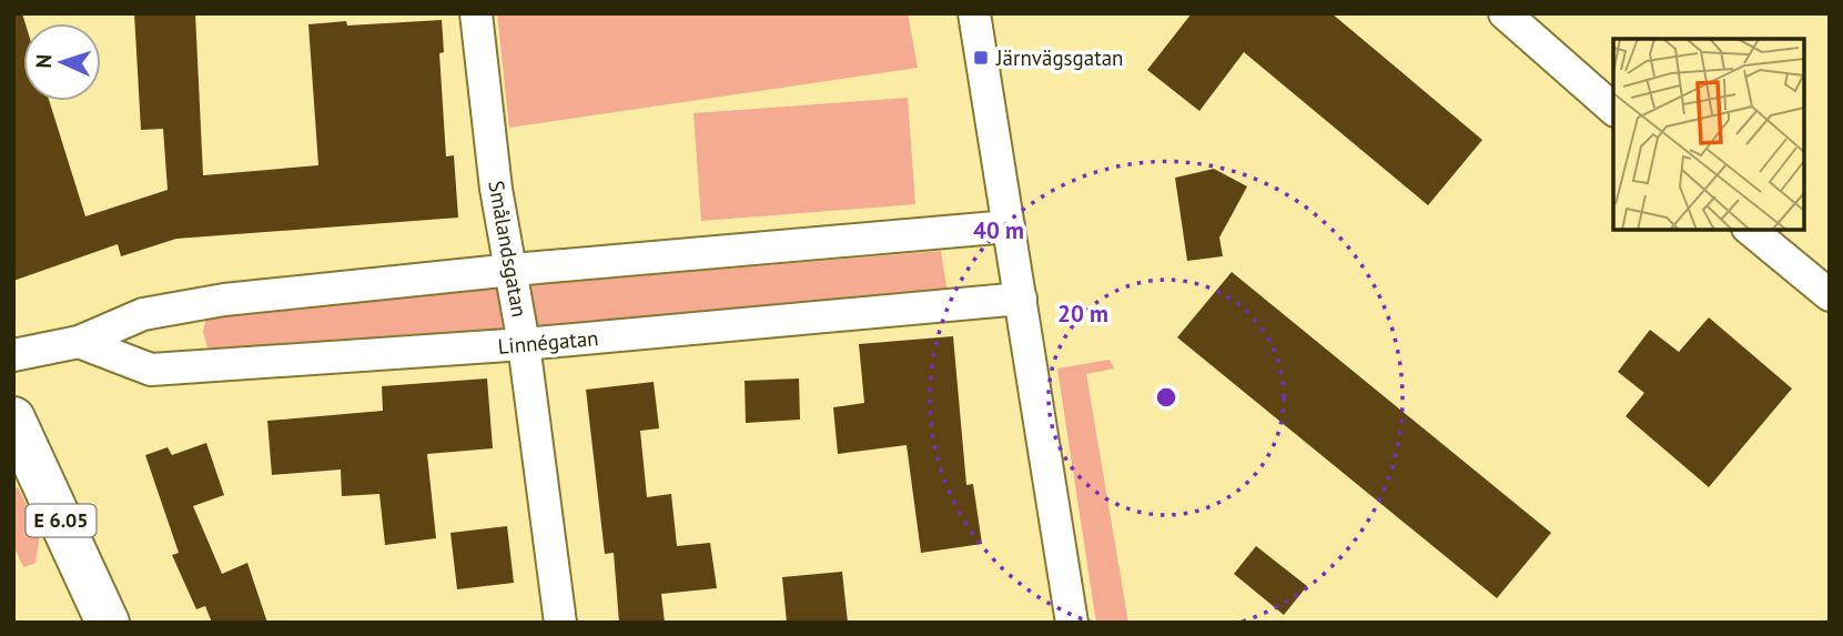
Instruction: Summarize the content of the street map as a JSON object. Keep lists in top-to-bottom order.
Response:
{
  "streets": {
    "highway": ["E 6.05"],
    "street": ["Smålandsgatan", "Linnégatan"]
  },
  "crossings": [
    ["Smålandsgatan", "Linnégatan"]
  ],
  "places": {
    "transit": ["Järnvägsgatan"]
  },
  "north": "left",
  "rings": ["40 m", "20 m"]
}
